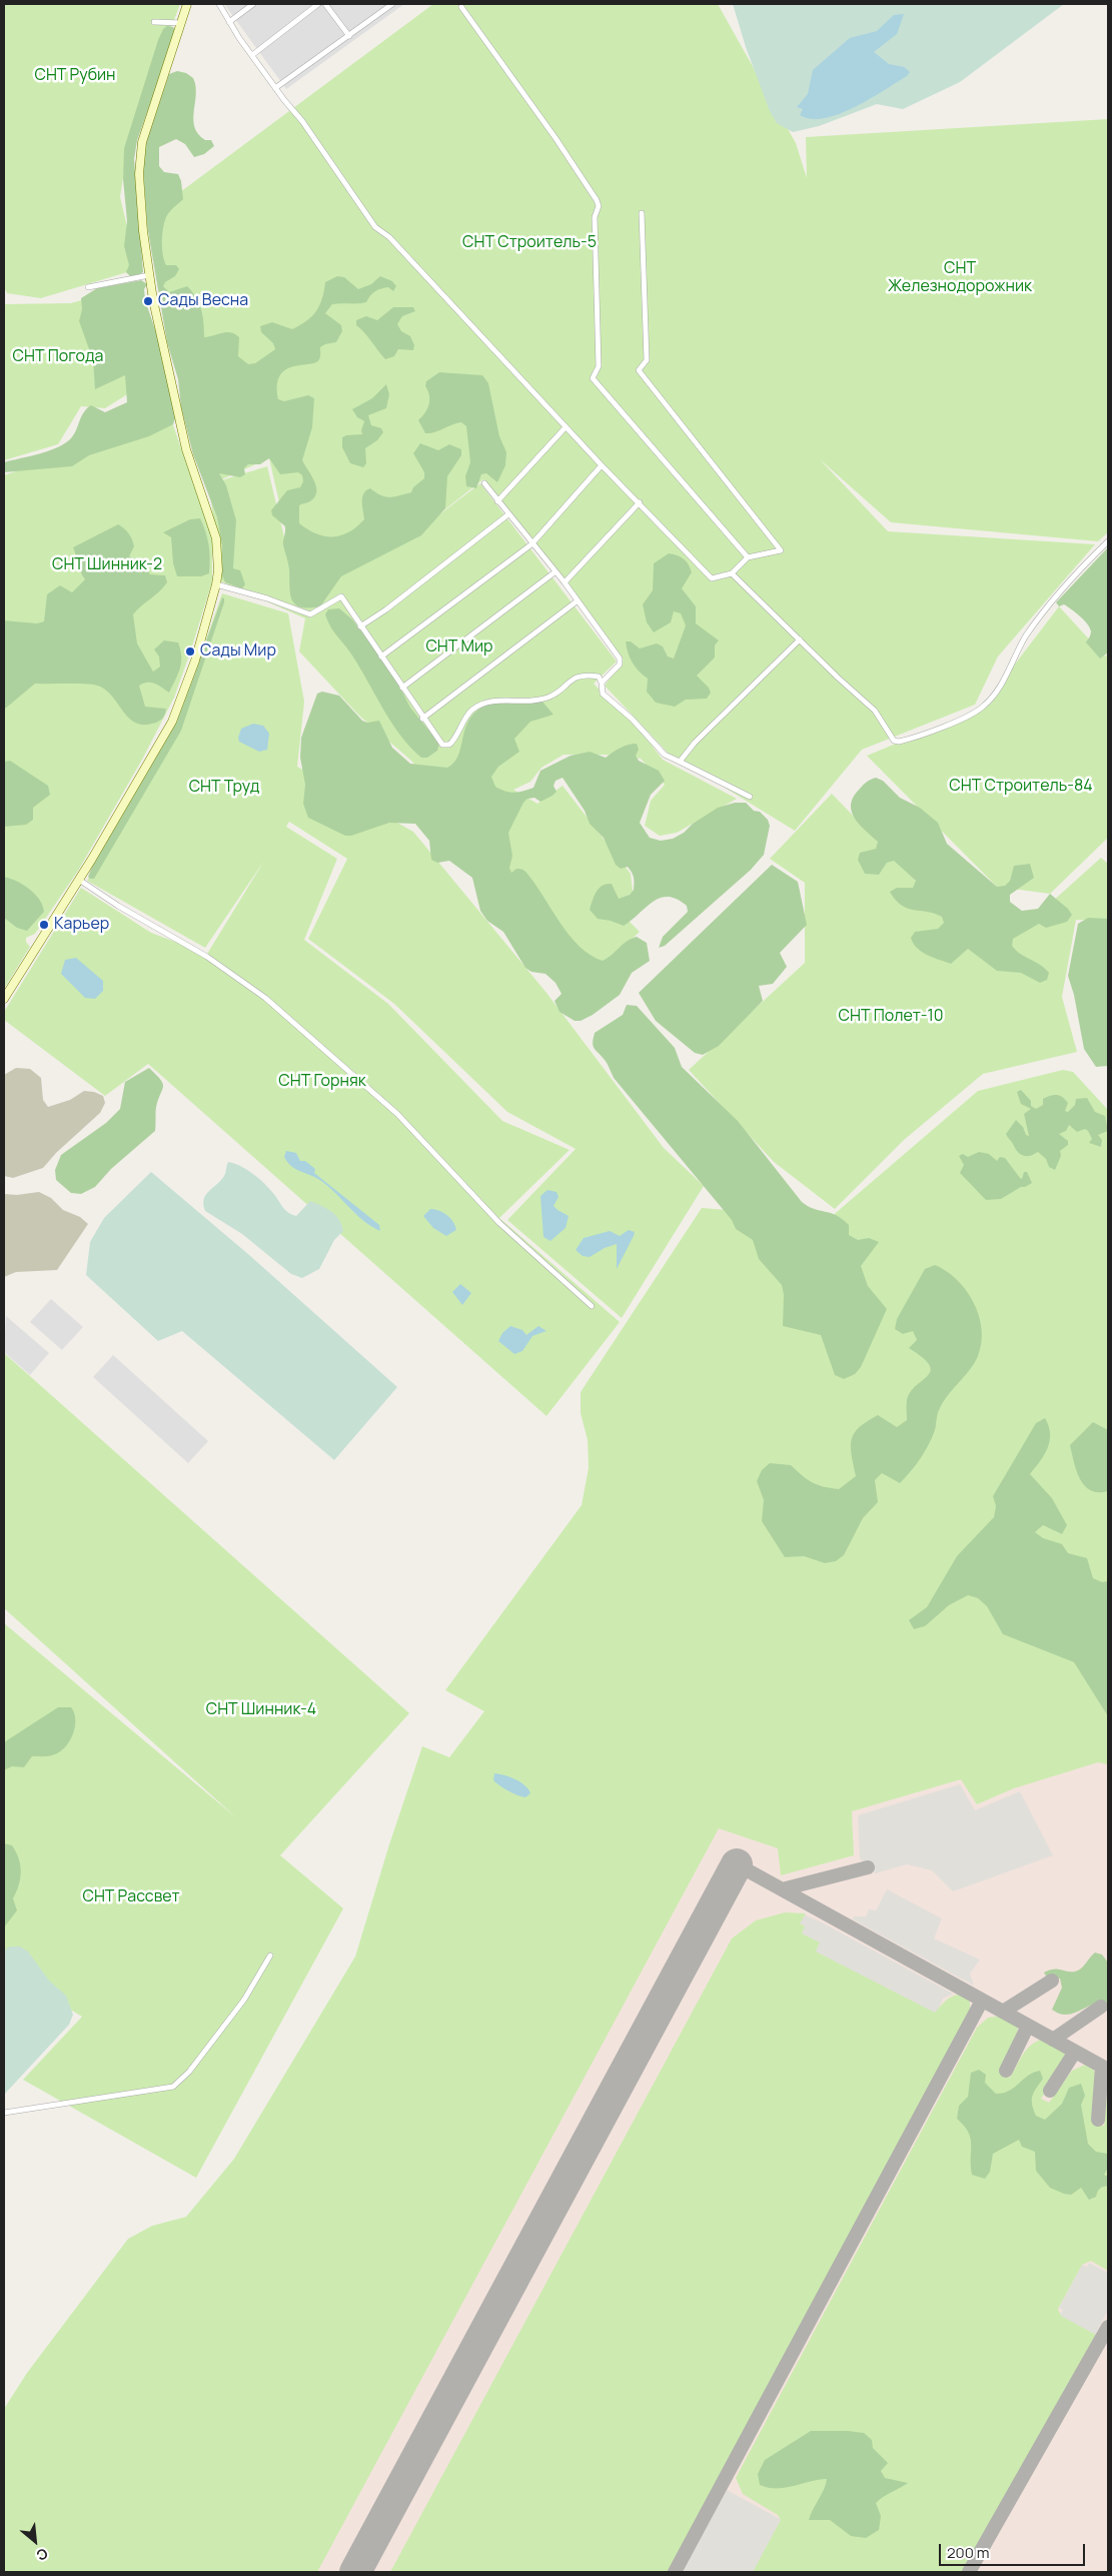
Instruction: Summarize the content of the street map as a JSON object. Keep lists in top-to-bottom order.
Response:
{
  "parks": [
    "СНТ Рубин",
    "СНТ Строитель-5",
    "СНТ Железнодорожник",
    "СНТ Погода",
    "СНТ Шинник-2",
    "СНТ Мир",
    "СНТ Строитель-84",
    "СНТ Труд",
    "СНТ Полет-10",
    "СНТ Горняк",
    "СНТ Шинник-4",
    "СНТ Рассвет"
  ],
  "places": ["Сады Весна", "Сады Мир", "Карьер"],
  "scale_bar": "200 m",
  "north": "bottom right"
}
